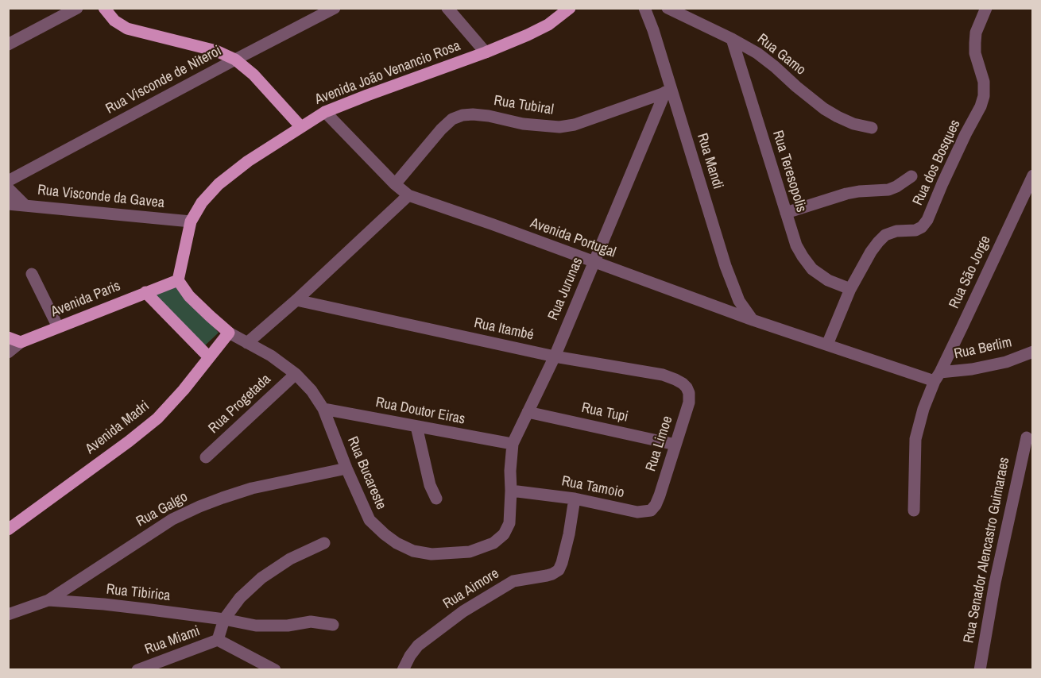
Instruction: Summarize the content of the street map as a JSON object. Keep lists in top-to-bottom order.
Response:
{
  "streets": {
    "main road": ["Avenida João Venancio Rosa", "Avenida Paris", "Avenida Madri"],
    "street": [
      "Rua Gamo",
      "Rua Visconde de Niteroi",
      "Rua Tubiral",
      "Rua Mandi",
      "Rua dos Bosques",
      "Rua Teresopolis",
      "Rua Visconde da Gavea",
      "Avenida Portugal",
      "Rua São Jorge",
      "Rua Jurunas",
      "Rua Itambé",
      "Rua Berlim",
      "Rua Progetada",
      "Rua Doutor Eiras",
      "Rua Tupi",
      "Rua Limoe",
      "Rua Bucareste",
      "Rua Tamoio",
      "Rua Galgo",
      "Rua Senador Alencastro Guimaraes",
      "Rua Aimore",
      "Rua Tibirica",
      "Rua Miami"
    ]
  },
  "crossings": [
    ["Rua Gamo", "Rua Teresopolis"],
    ["Avenida João Venancio Rosa", "Rua Visconde da Gavea"],
    ["Avenida João Venancio Rosa", "Avenida Paris"],
    ["Rua Tubiral", "Rua Mandi"],
    ["Rua Tubiral", "Rua Jurunas"],
    ["Rua Mandi", "Avenida Portugal"],
    ["Rua Mandi", "Rua Jurunas"],
    ["Rua dos Bosques", "Rua Teresopolis"],
    ["Rua dos Bosques", "Avenida Portugal"],
    ["Avenida Portugal", "Rua São Jorge"],
    ["Avenida Portugal", "Rua Jurunas"],
    ["Avenida Portugal", "Rua Berlim"],
    ["Rua São Jorge", "Rua Berlim"],
    ["Rua Jurunas", "Rua Itambé"],
    ["Rua Jurunas", "Rua Doutor Eiras"],
    ["Rua Jurunas", "Rua Tupi"],
    ["Rua Jurunas", "Rua Bucareste"],
    ["Rua Itambé", "Rua Limoe"],
    ["Rua Progetada", "Rua Bucareste"],
    ["Rua Doutor Eiras", "Rua Bucareste"],
    ["Rua Tupi", "Rua Limoe"],
    ["Avenida Madri", "Rua Bucareste"],
    ["Rua Limoe", "Rua Tamoio"],
    ["Rua Bucareste", "Rua Tamoio"],
    ["Rua Bucareste", "Rua Galgo"],
    ["Rua Tamoio", "Rua Aimore"],
    ["Rua Galgo", "Rua Tibirica"]
  ]
}
